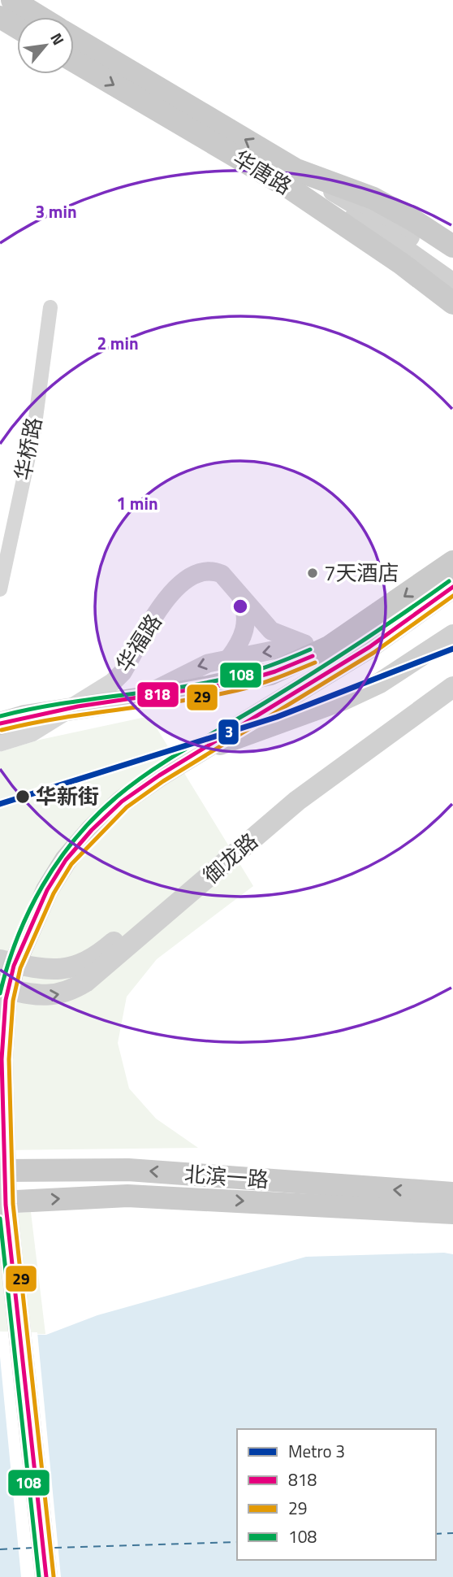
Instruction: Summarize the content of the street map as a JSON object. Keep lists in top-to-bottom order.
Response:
{
  "streets": {
    "main road": ["华唐路", "御龙路", "北滨一路"],
    "street": ["华桥路", "华福路"]
  },
  "places": ["7天酒店", "华新街"],
  "lines": [
    "transit line 108",
    "transit line 818",
    "transit line 29",
    "metro line 3"
  ],
  "legend": [
    "Metro 3",
    "818",
    "29",
    "108"
  ],
  "north": "top right",
  "rings": ["3 min", "2 min", "1 min"]
}
